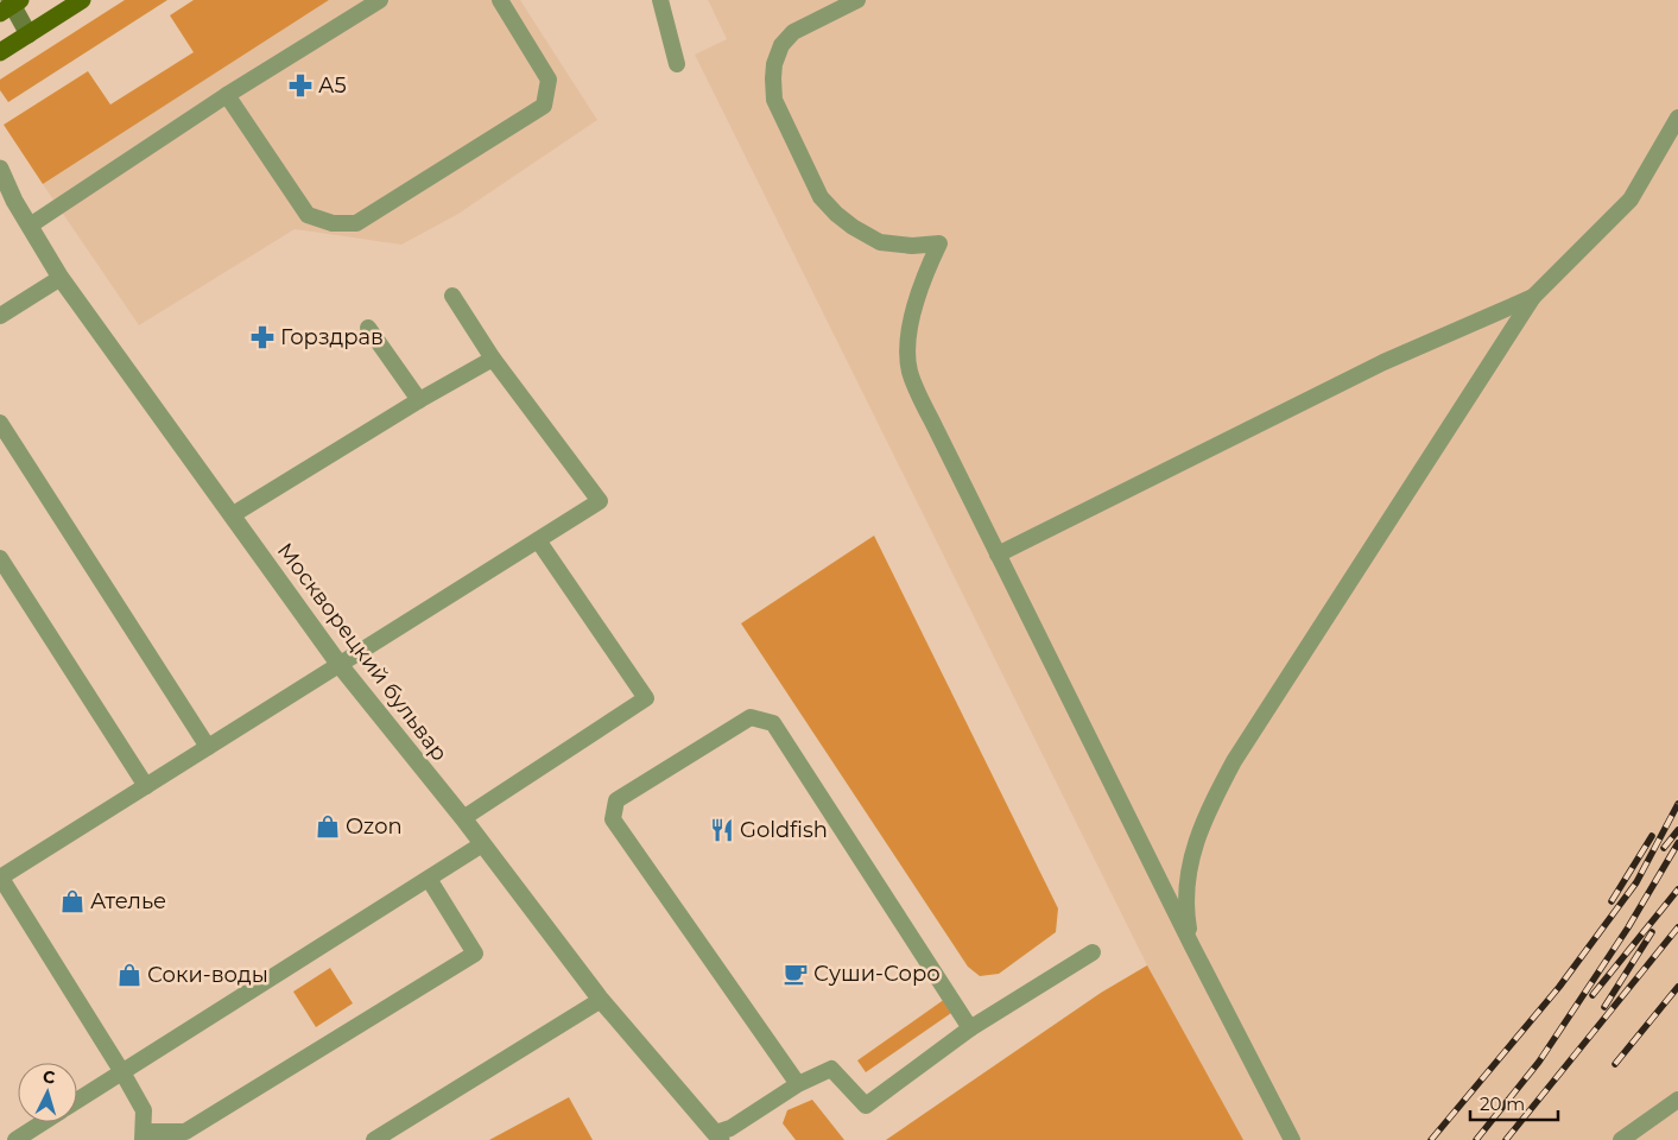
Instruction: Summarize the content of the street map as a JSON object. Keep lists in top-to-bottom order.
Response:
{
  "streets": {
    "street": ["Москворецкий бульвар"]
  },
  "places": {
    "pharmacy": ["А5", "Горздрав"],
    "shop": ["Ozon", "Ателье", "Соки-воды"],
    "restaurant": ["Goldfish"],
    "cafe": ["Суши-Соро"]
  },
  "scale_bar": "20 m",
  "north": "top"
}
